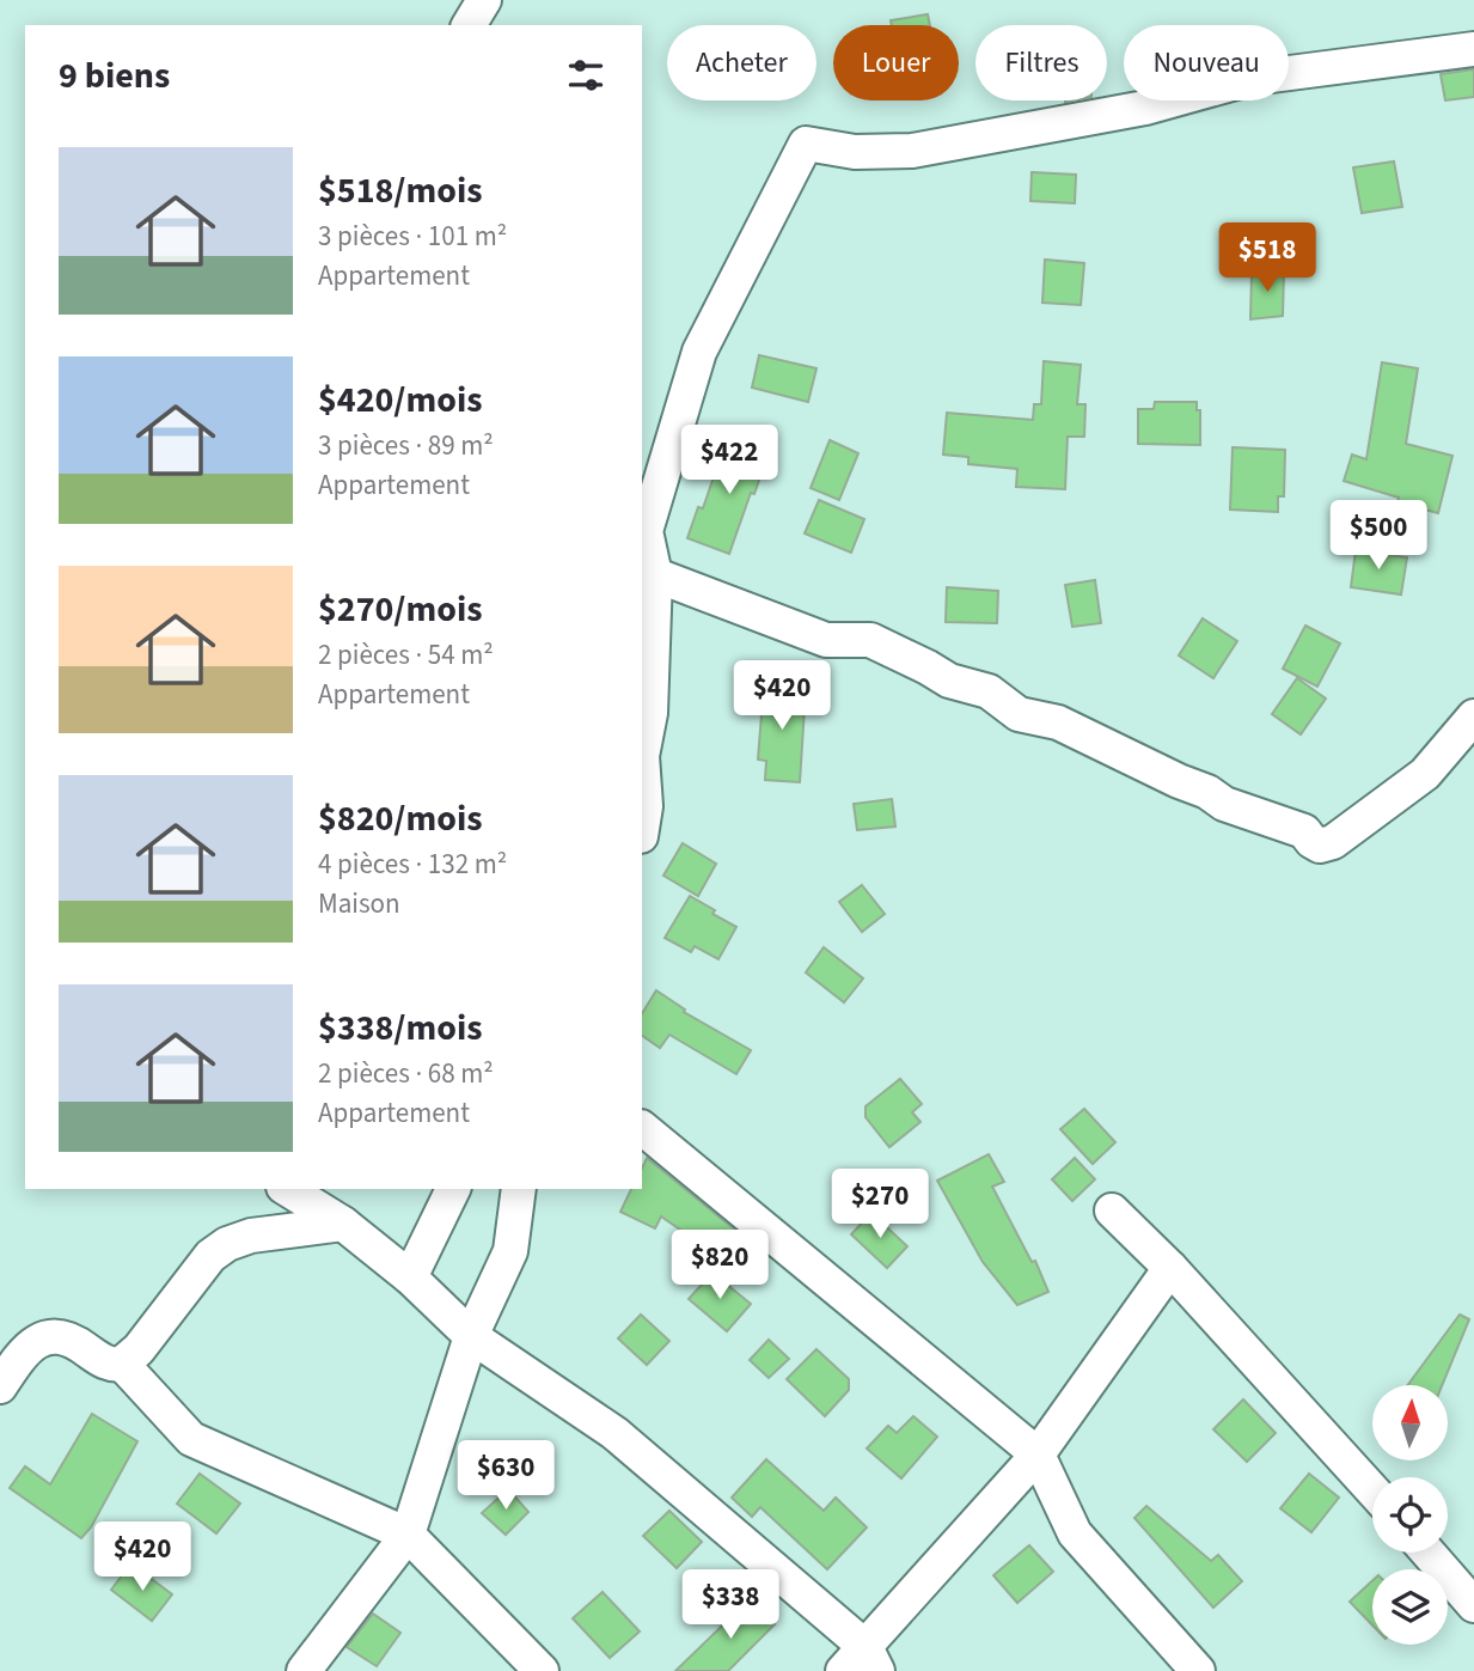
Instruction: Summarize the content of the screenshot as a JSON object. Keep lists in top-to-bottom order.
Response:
{
  "north": "top",
  "page": {
    "chip": [
      "Acheter",
      "Louer",
      "Filtres",
      "Nouveau"
    ],
    "heading": "9 biens",
    "list": [
      {
        "name": "$518/mois",
        "note": "3 pièces · 101 m² · Appartement"
      },
      {
        "name": "$420/mois",
        "note": "3 pièces · 89 m² · Appartement"
      },
      {
        "name": "$270/mois",
        "note": "2 pièces · 54 m² · Appartement"
      },
      {
        "name": "$820/mois",
        "note": "4 pièces · 132 m² · Maison"
      },
      {
        "name": "$338/mois",
        "note": "2 pièces · 68 m² · Appartement"
      }
    ],
    "price": [
      "$518",
      "$422",
      "$500",
      "$420",
      "$270",
      "$820",
      "$630",
      "$420",
      "$338"
    ]
  }
}
